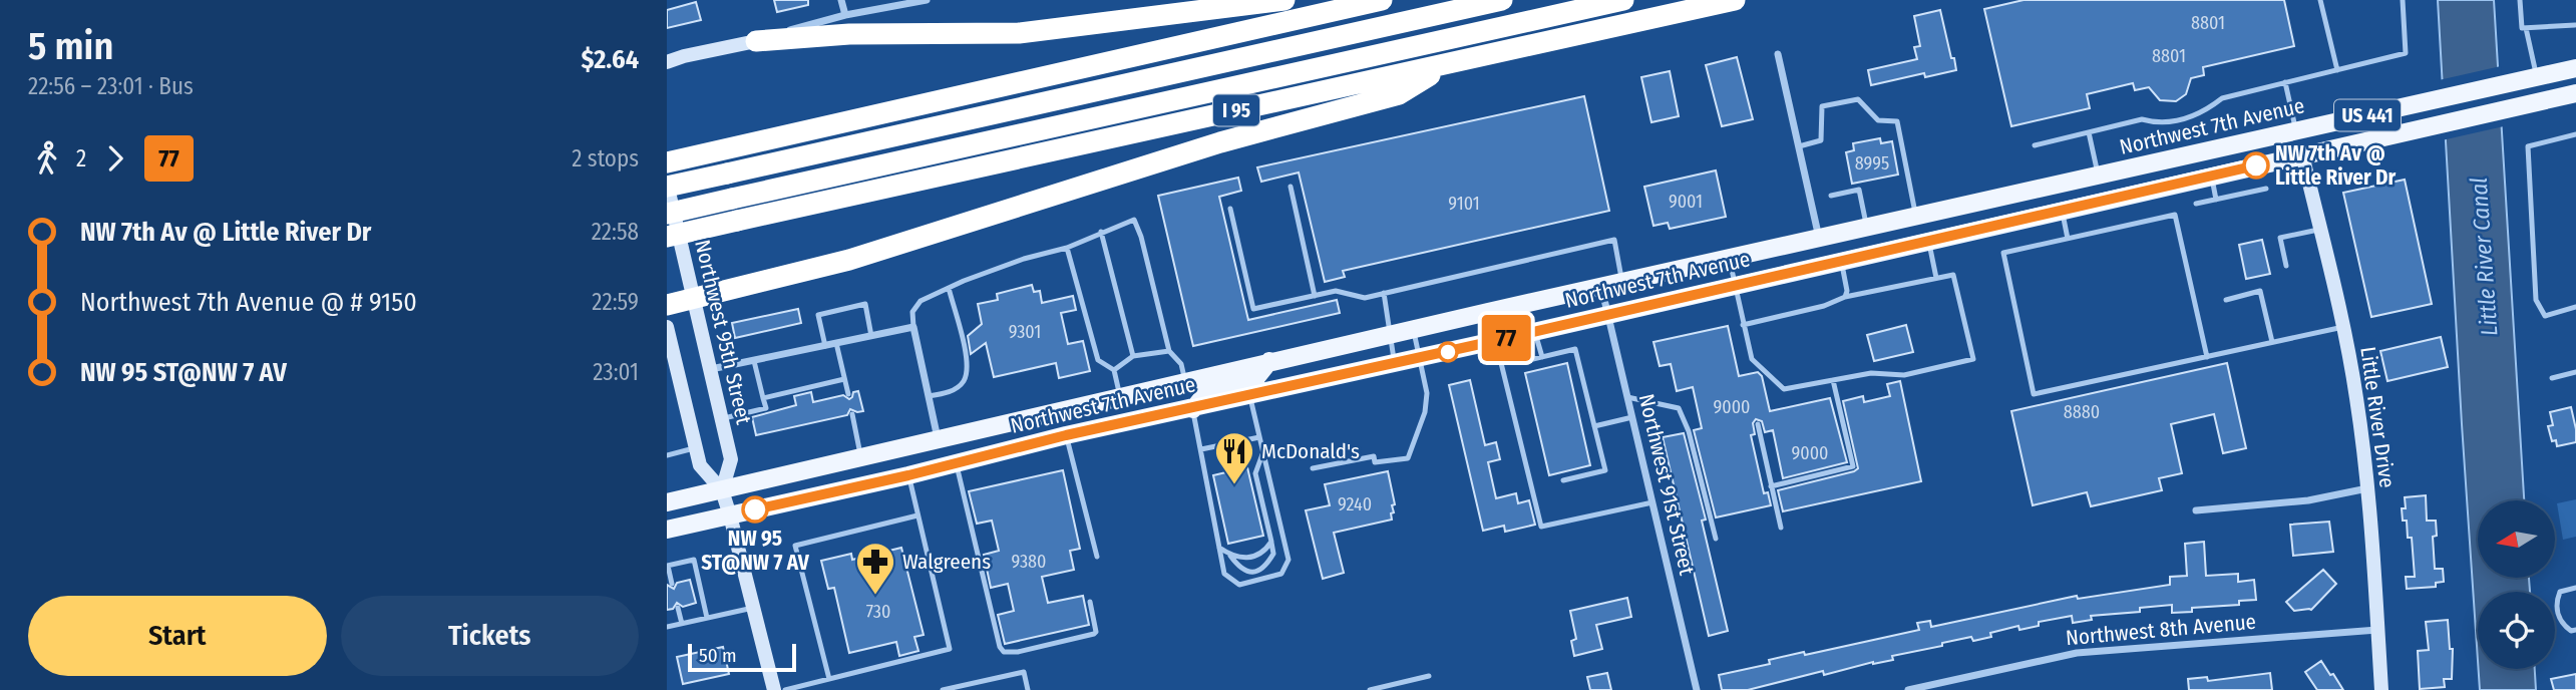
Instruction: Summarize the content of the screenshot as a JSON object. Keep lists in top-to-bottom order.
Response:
{
  "streets": {
    "highway": ["I 95"],
    "main road": [
      "US 441",
      "Northwest 7th Avenue",
      "Northwest 95th Street",
      "Little River Drive"
    ],
    "street": ["Northwest 91st Street", "Northwest 8th Avenue"]
  },
  "crossings": [
    ["Northwest 7th Avenue", "Northwest 95th Street"],
    ["Northwest 7th Avenue", "Little River Drive"],
    ["Northwest 7th Avenue", "Northwest 91st Street"],
    ["Little River Drive", "Northwest 8th Avenue"]
  ],
  "water": ["Little River Canal"],
  "places": {
    "other": ["NW 7th Av @ Little River Dr", "NW 95 ST@NW 7 AV"],
    "restaurant": ["McDonald's"],
    "pharmacy": ["Walgreens"]
  },
  "lines": ["bus line 77"],
  "house_numbers": [
    "8801",
    "8801",
    "8995",
    "9001",
    "9101",
    "9301",
    "9000",
    "8880",
    "9000",
    "9240",
    "9380",
    "730"
  ],
  "scale_bar": "50 m",
  "north": "left",
  "page": {
    "heading": ["5 min", "22:56 – 23:01 · Bus", "$2.64"],
    "on_map": "77",
    "legs": ["2", "77", "2 stops"],
    "list": [
      {
        "name": "NW 7th Av @ Little River Dr",
        "value": "22:58"
      },
      {
        "name": "Northwest 7th Avenue @ # 9150",
        "value": "22:59"
      },
      {
        "name": "NW 95 ST@NW 7 AV",
        "value": "23:01"
      }
    ],
    "buttons": ["Start", "Tickets"],
    "scale": "50 m"
  }
}
